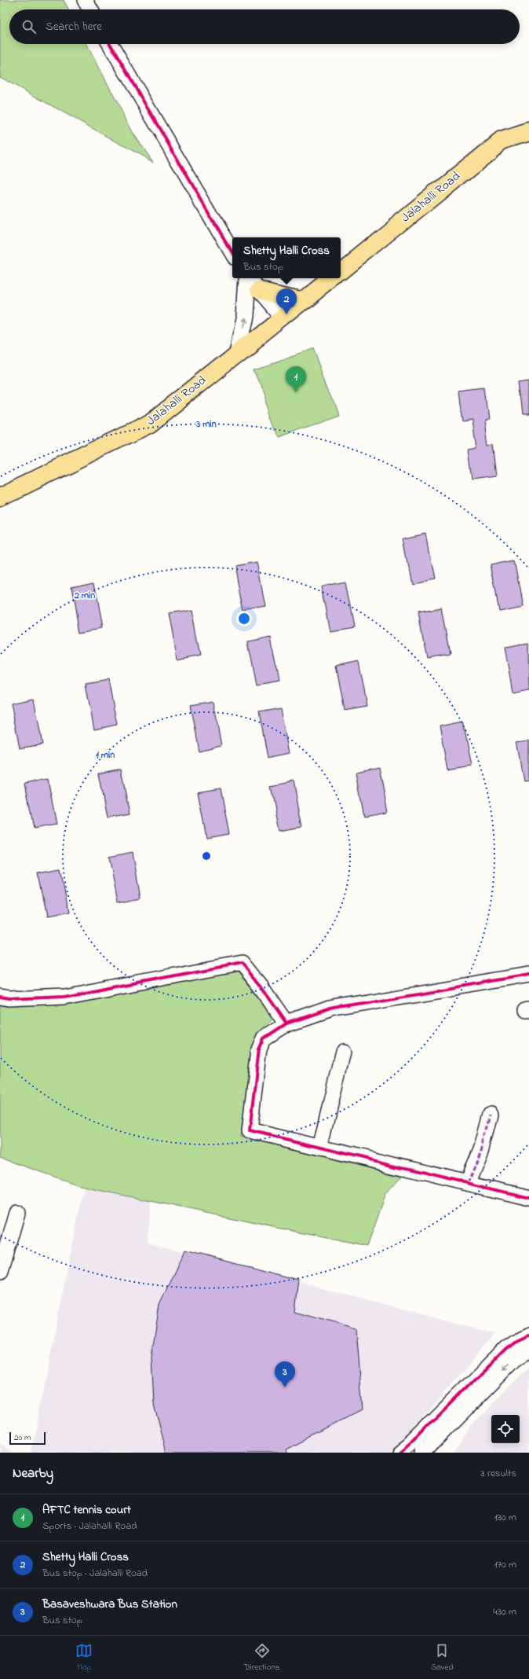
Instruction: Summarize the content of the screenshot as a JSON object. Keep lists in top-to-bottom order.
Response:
{
  "streets": {
    "main road": ["Jalahalli Road"]
  },
  "scale_bar": "20 m",
  "page": {
    "search": "Search here",
    "popup": ["Shetty Halli Cross", "Bus stop"],
    "pins": ["2", "1", "3"],
    "scale": "20 m",
    "heading": ["Nearby", "3 results"],
    "list": [
      {
        "mark": "1",
        "name": "AFTC tennis court",
        "note": "Sports · Jalahalli Road",
        "value": "130 m"
      },
      {
        "mark": "2",
        "name": "Shetty Halli Cross",
        "note": "Bus stop · Jalahalli Road",
        "value": "170 m"
      },
      {
        "mark": "3",
        "name": "Basaveshwara Bus Station",
        "note": "Bus stop",
        "value": "430 m"
      }
    ],
    "nav": ["Map", "Directions", "Saved"]
  },
  "rings": ["3 min", "2 min", "1 min"]
}
